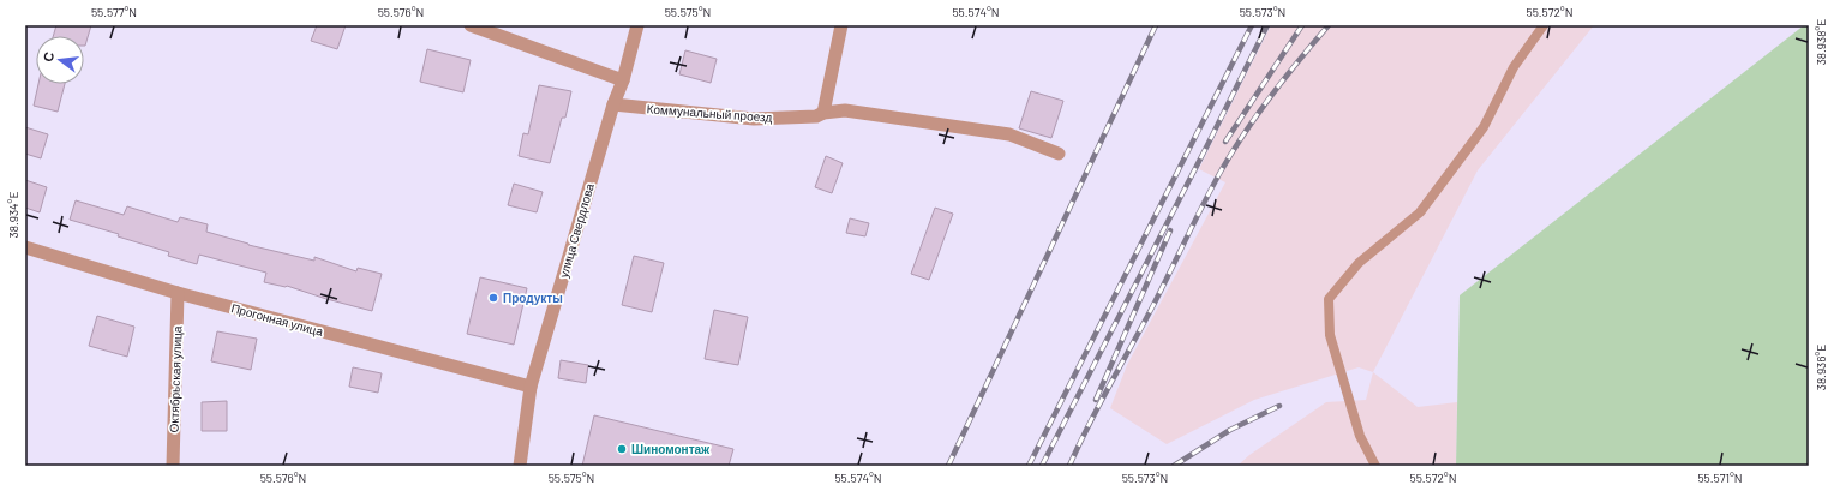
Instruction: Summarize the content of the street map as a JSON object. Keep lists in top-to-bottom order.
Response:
{
  "streets": {
    "street": [
      "Коммунальный проезд",
      "улица Свердлова",
      "Прогонная улица",
      "Октябрьская улица"
    ]
  },
  "crossings": [
    ["Коммунальный проезд", "улица Свердлова"],
    ["улица Свердлова", "Прогонная улица"],
    ["Прогонная улица", "Октябрьская улица"]
  ],
  "places": ["Продукты", "Шиномонтаж"],
  "north": "left",
  "coordinates": [
    "55.577°N",
    "55.576°N",
    "55.575°N",
    "55.574°N",
    "55.573°N",
    "55.572°N",
    "38.938°E",
    "38.934°E",
    "38.936°E",
    "55.571°N"
  ]
}
